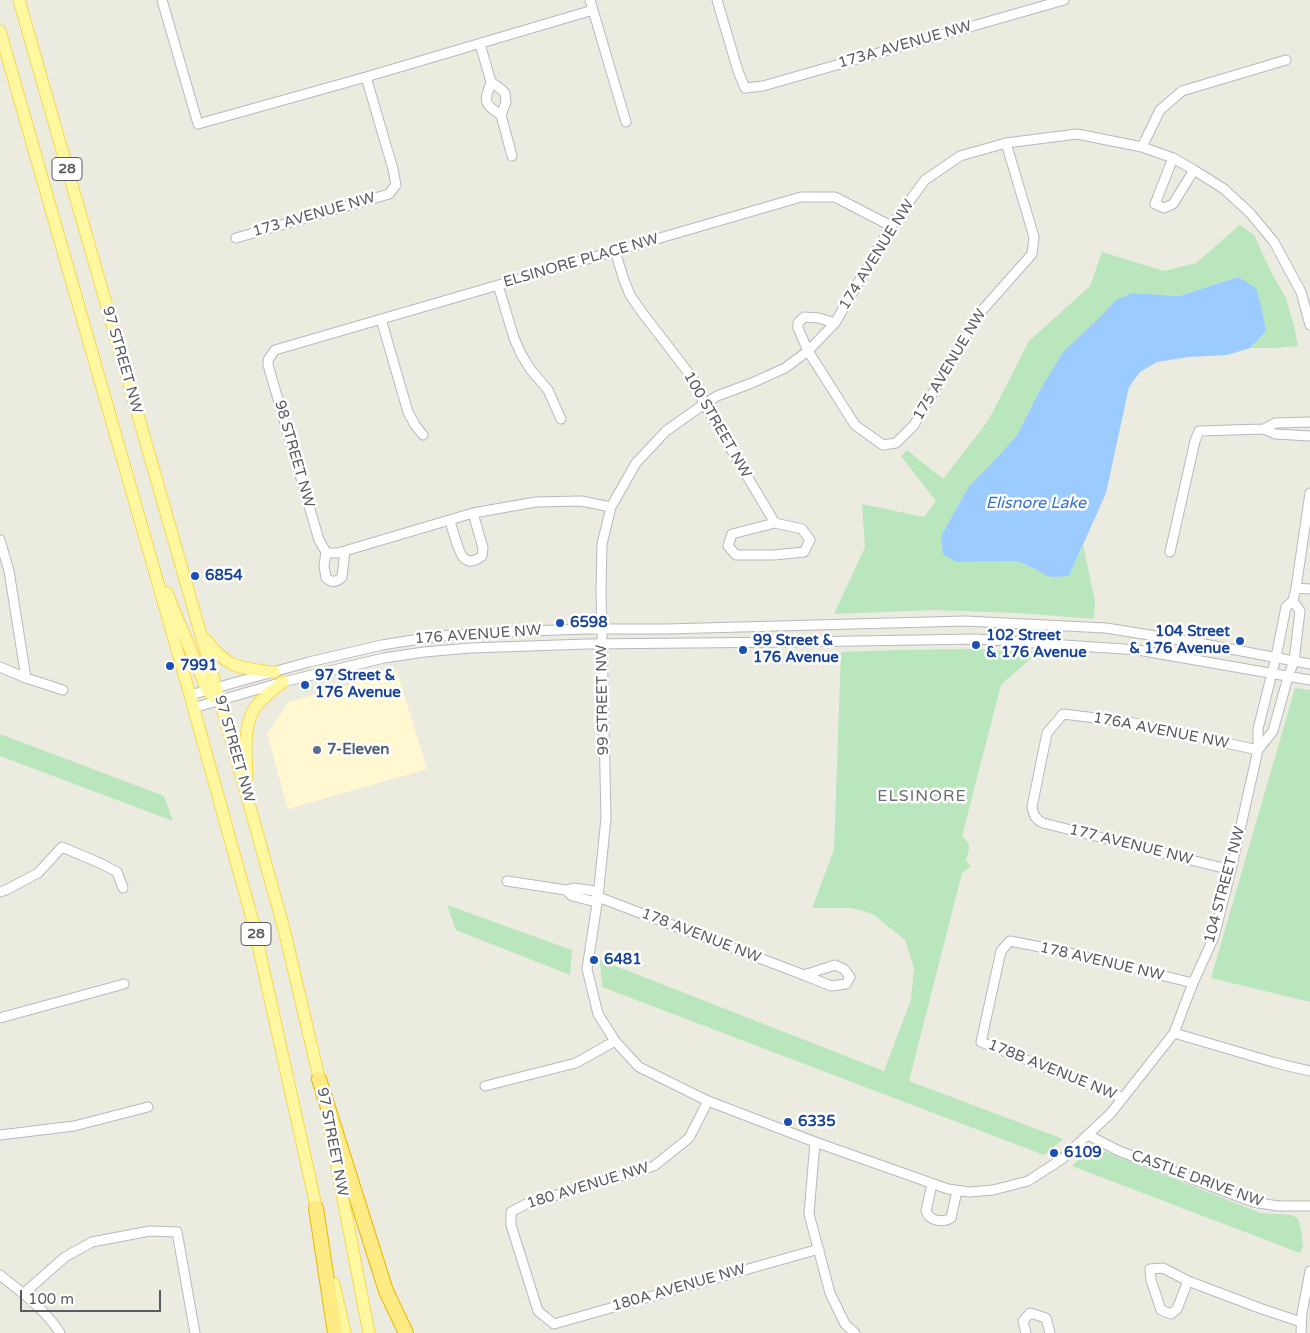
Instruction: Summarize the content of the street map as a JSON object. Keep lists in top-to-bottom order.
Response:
{
  "streets": {
    "main road": ["28", "97 STREET NW"],
    "street": [
      "173A AVENUE NW",
      "173 AVENUE NW",
      "174 AVENUE NW",
      "ELSINORE PLACE NW",
      "175 AVENUE NW",
      "100 STREET NW",
      "98 STREET NW",
      "176 AVENUE NW",
      "99 STREET NW",
      "176A AVENUE NW",
      "177 AVENUE NW",
      "104 STREET NW",
      "178 AVENUE NW",
      "178B AVENUE NW",
      "CASTLE DRIVE NW",
      "180 AVENUE NW",
      "180A AVENUE NW"
    ]
  },
  "crossings": [
    ["174 AVENUE NW", "ELSINORE PLACE NW"],
    ["174 AVENUE NW", "175 AVENUE NW"],
    ["174 AVENUE NW", "100 STREET NW"],
    ["174 AVENUE NW", "99 STREET NW"],
    ["ELSINORE PLACE NW", "100 STREET NW"],
    ["ELSINORE PLACE NW", "98 STREET NW"],
    ["97 STREET NW", "176 AVENUE NW"],
    ["176 AVENUE NW", "99 STREET NW"],
    ["176 AVENUE NW", "104 STREET NW"],
    ["99 STREET NW", "178 AVENUE NW"],
    ["99 STREET NW", "180 AVENUE NW"],
    ["176A AVENUE NW", "177 AVENUE NW"],
    ["176A AVENUE NW", "104 STREET NW"],
    ["177 AVENUE NW", "104 STREET NW"],
    ["104 STREET NW", "178 AVENUE NW"],
    ["104 STREET NW", "178B AVENUE NW"],
    ["104 STREET NW", "CASTLE DRIVE NW"],
    ["178 AVENUE NW", "178B AVENUE NW"],
    ["180 AVENUE NW", "180A AVENUE NW"]
  ],
  "districts": ["ELSINORE"],
  "water": ["Elisnore Lake"],
  "places": [
    "6854",
    "6598",
    "104 Street & 176 Avenue",
    "102 Street & 176 Avenue",
    "99 Street & 176 Avenue",
    "7991",
    "97 Street & 176 Avenue",
    "7-Eleven",
    "6481",
    "6335",
    "6109"
  ],
  "scale_bar": "100 m"
}
